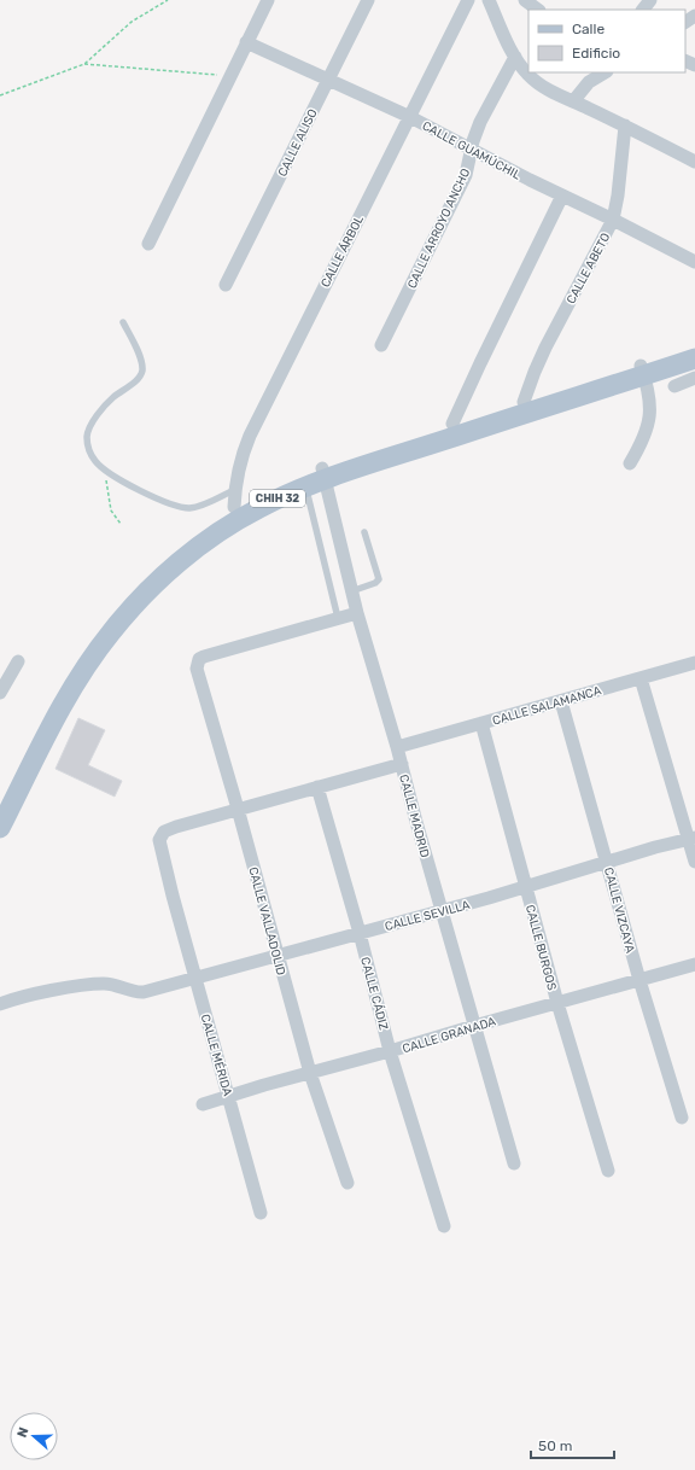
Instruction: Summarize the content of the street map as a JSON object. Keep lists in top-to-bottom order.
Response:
{
  "streets": {
    "main road": ["CHIH 32"],
    "street": [
      "CALLE ALISO",
      "CALLE GUAMÚCHIL",
      "CALLE ARROYO ANCHO",
      "CALLE ÁRBOL",
      "CALLE ABETO",
      "CALLE SALAMANCA",
      "CALLE MADRID",
      "CALLE VIZCAYA",
      "CALLE SEVILLA",
      "CALLE VALLADOLID",
      "CALLE BURGOS",
      "CALLE CÁDIZ",
      "CALLE GRANADA",
      "CALLE MÉRIDA"
    ]
  },
  "crossings": [
    ["CALLE ALISO", "CALLE GUAMÚCHIL"],
    ["CALLE GUAMÚCHIL", "CALLE ARROYO ANCHO"],
    ["CALLE GUAMÚCHIL", "CALLE ÁRBOL"],
    ["CALLE GUAMÚCHIL", "CALLE ABETO"],
    ["CALLE ÁRBOL", "CHIH 32"],
    ["CALLE ABETO", "CHIH 32"],
    ["CHIH 32", "CALLE MADRID"],
    ["CALLE SALAMANCA", "CALLE MADRID"],
    ["CALLE SALAMANCA", "CALLE VIZCAYA"],
    ["CALLE SALAMANCA", "CALLE BURGOS"],
    ["CALLE MADRID", "CALLE SEVILLA"],
    ["CALLE MADRID", "CALLE GRANADA"],
    ["CALLE VIZCAYA", "CALLE SEVILLA"],
    ["CALLE VIZCAYA", "CALLE GRANADA"],
    ["CALLE SEVILLA", "CALLE VALLADOLID"],
    ["CALLE SEVILLA", "CALLE BURGOS"],
    ["CALLE SEVILLA", "CALLE CÁDIZ"],
    ["CALLE SEVILLA", "CALLE MÉRIDA"],
    ["CALLE VALLADOLID", "CALLE GRANADA"],
    ["CALLE VALLADOLID", "CALLE MÉRIDA"],
    ["CALLE BURGOS", "CALLE GRANADA"],
    ["CALLE CÁDIZ", "CALLE GRANADA"],
    ["CALLE GRANADA", "CALLE MÉRIDA"]
  ],
  "legend": ["Calle", "Edificio"],
  "scale_bar": "50 m",
  "north": "left"
}
